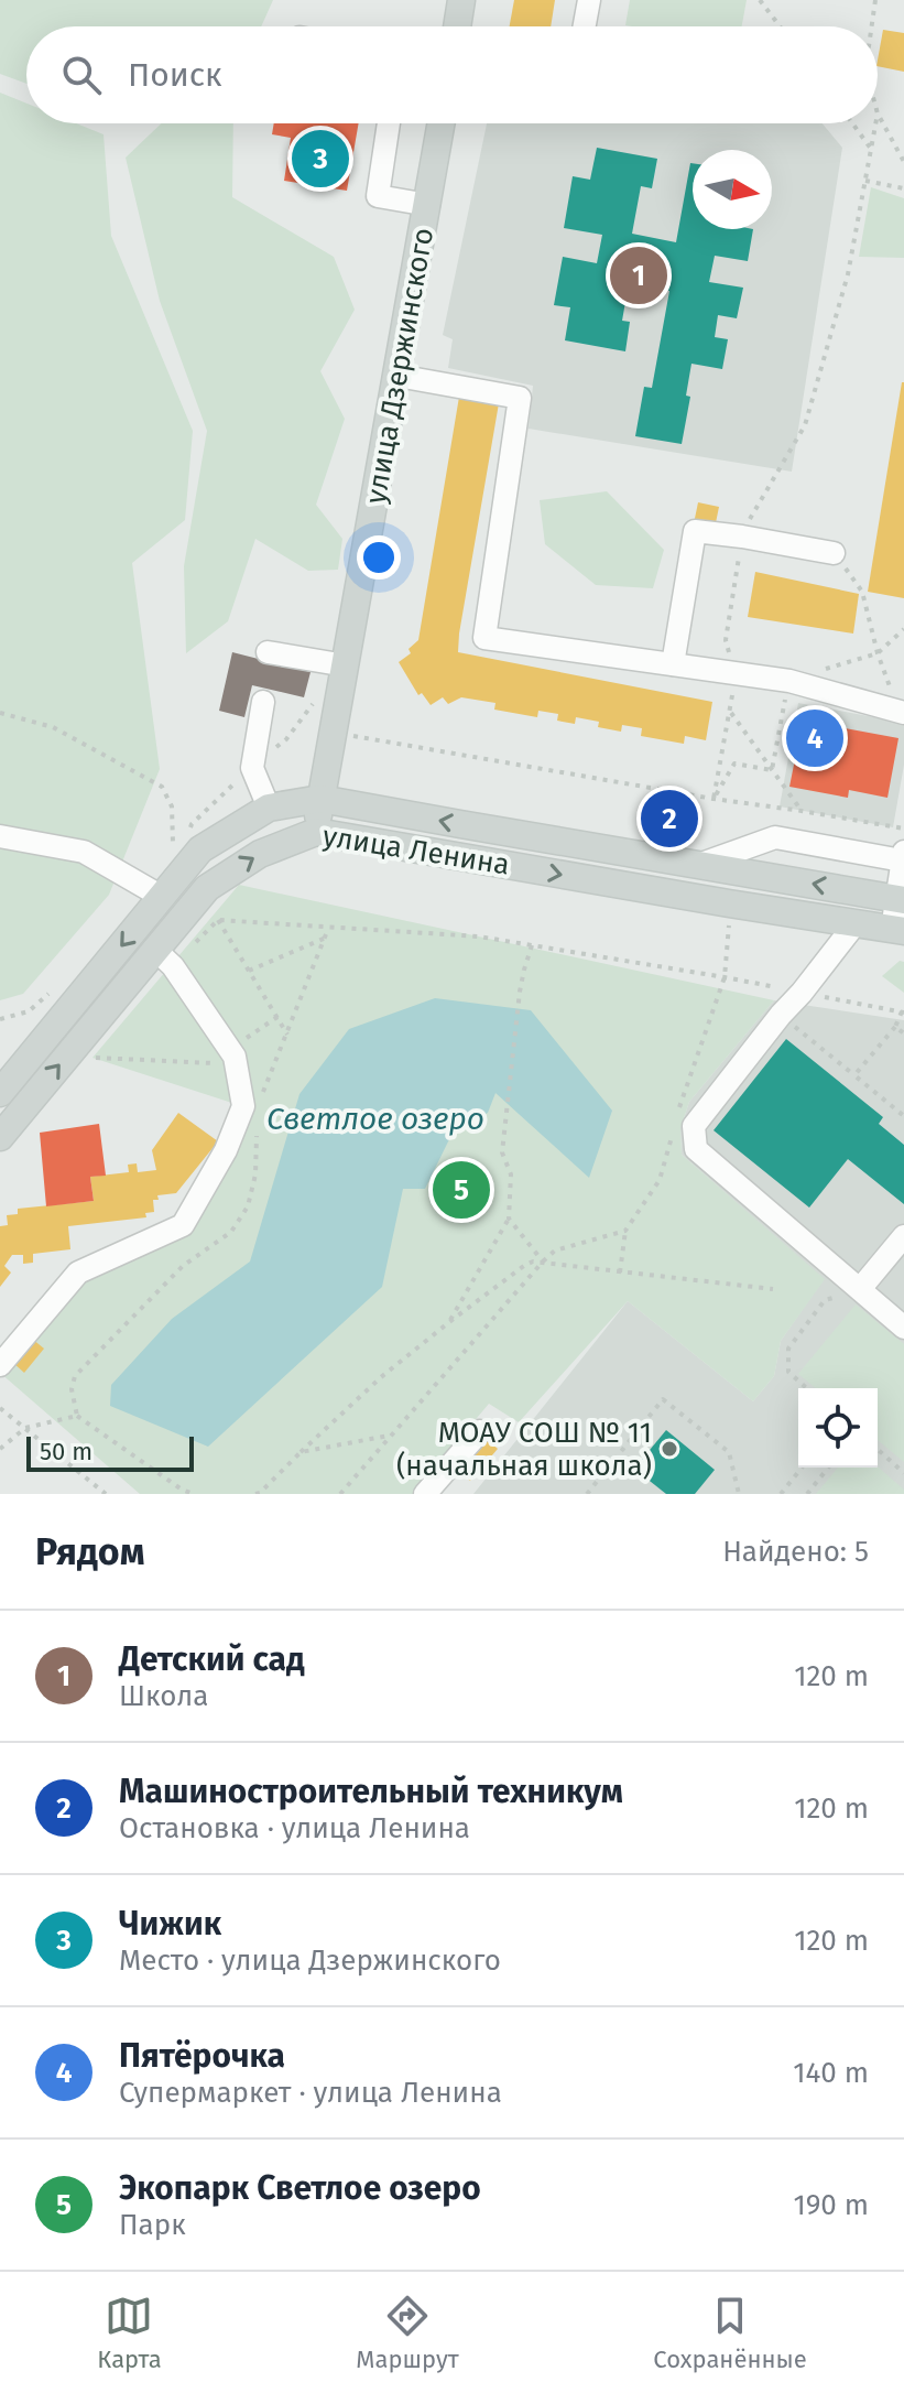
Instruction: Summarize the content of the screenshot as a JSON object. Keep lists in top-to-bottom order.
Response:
{
  "streets": {
    "main road": ["улица Дзержинского", "улица Ленина"]
  },
  "crossings": [
    ["улица Дзержинского", "улица Ленина"]
  ],
  "water": ["Светлое озеро"],
  "places": ["МОАУ СОШ № 11 (начальная школа)"],
  "scale_bar": "50 m",
  "north": "right",
  "page": {
    "search": "Поиск",
    "pins": [
      "3",
      "1",
      "4",
      "2",
      "5"
    ],
    "scale": "50 m",
    "heading": ["Рядом", "Найдено: 5"],
    "list": [
      {
        "mark": "1",
        "name": "Детский сад",
        "note": "Школа",
        "value": "120 m"
      },
      {
        "mark": "2",
        "name": "Машиностроительный техникум",
        "note": "Остановка · улица Ленина",
        "value": "120 m"
      },
      {
        "mark": "3",
        "name": "Чижик",
        "note": "Место · улица Дзержинского",
        "value": "120 m"
      },
      {
        "mark": "4",
        "name": "Пятёрочка",
        "note": "Супермаркет · улица Ленина",
        "value": "140 m"
      },
      {
        "mark": "5",
        "name": "Экопарк Светлое озеро",
        "note": "Парк",
        "value": "190 m"
      }
    ],
    "nav": ["Карта", "Маршрут", "Сохранённые"]
  }
}
